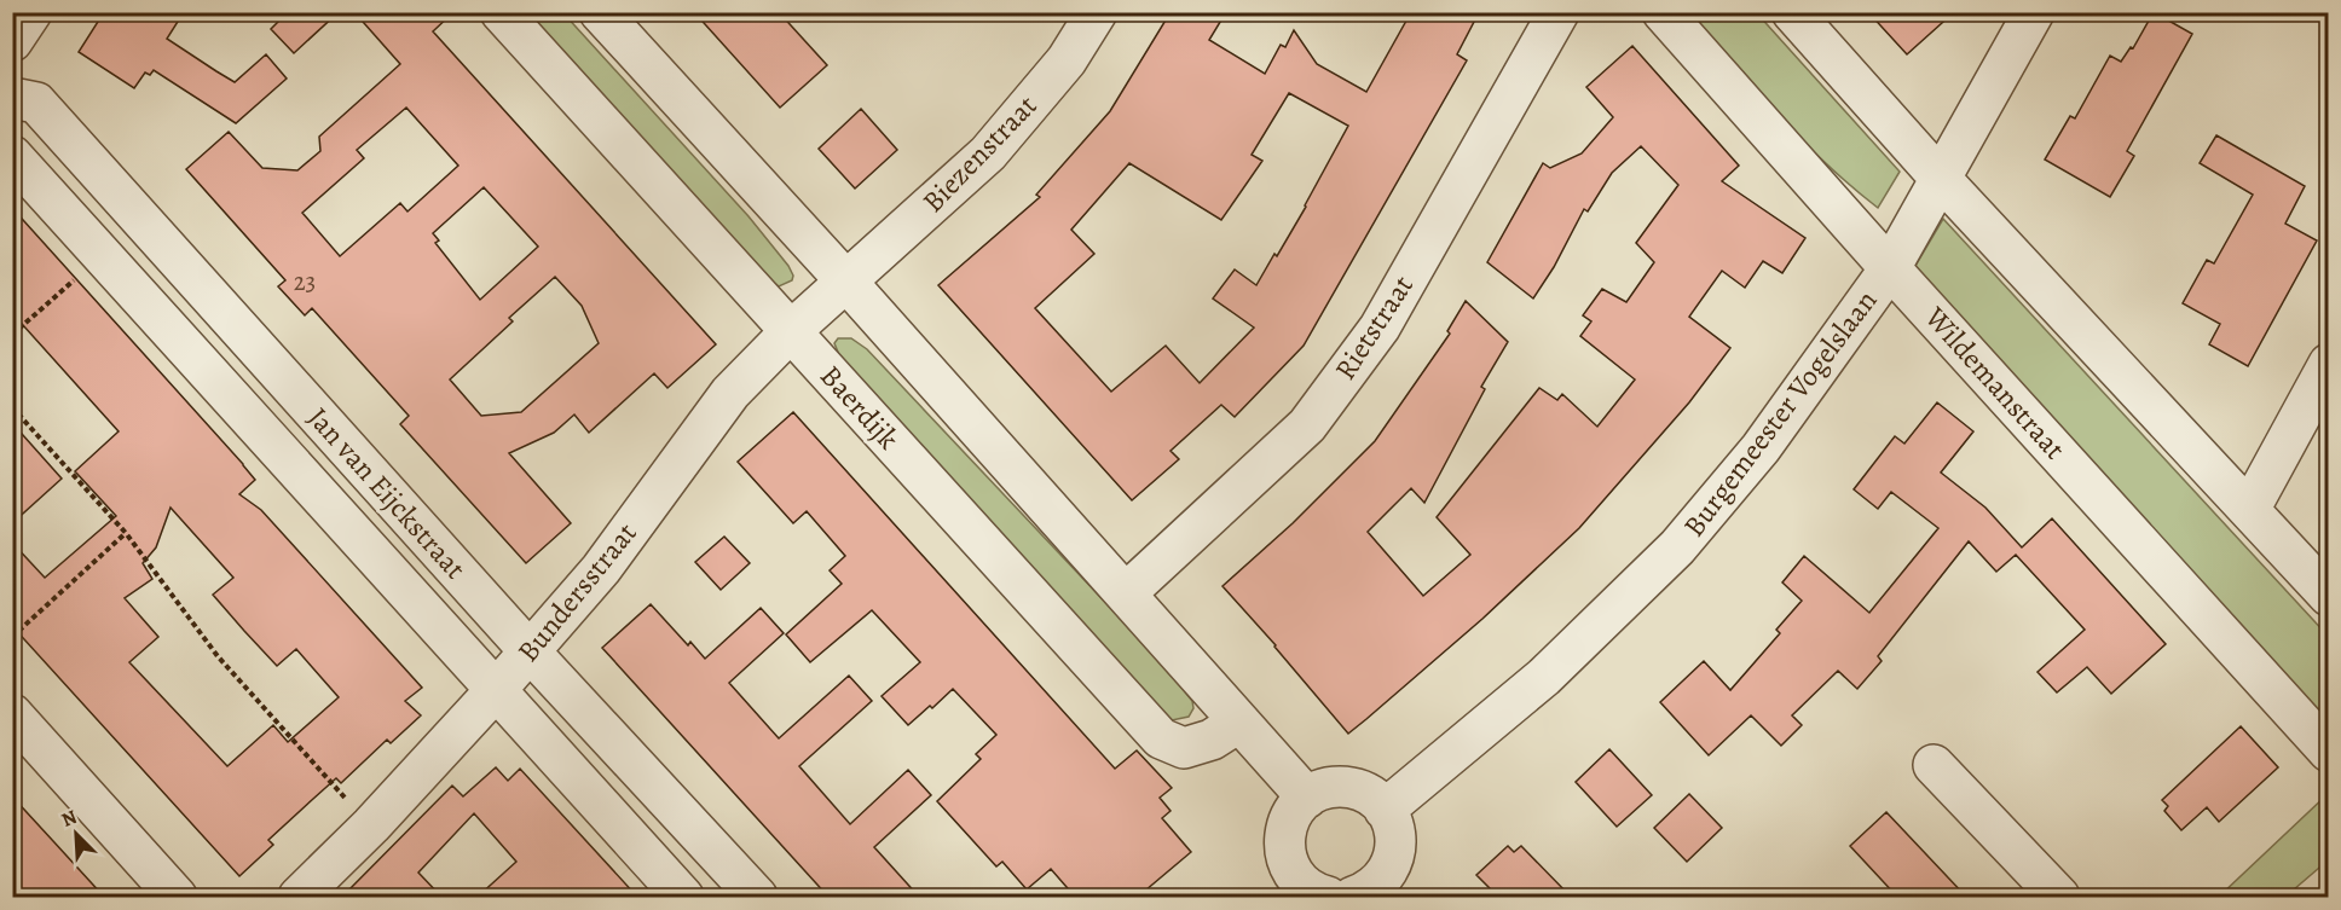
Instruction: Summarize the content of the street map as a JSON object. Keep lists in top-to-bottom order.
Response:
{
  "streets": {
    "street": [
      "Biezenstraat",
      "Rietstraat",
      "Wildemanstraat",
      "Baerdijk",
      "Burgemeester Vogelslaan",
      "Jan van Eijckstraat",
      "Bundersstraat"
    ]
  },
  "crossings": [
    ["Biezenstraat", "Bundersstraat"],
    ["Wildemanstraat", "Burgemeester Vogelslaan"],
    ["Baerdijk", "Bundersstraat"],
    ["Jan van Eijckstraat", "Bundersstraat"]
  ],
  "house_numbers": ["23"],
  "north": "top left"
}
